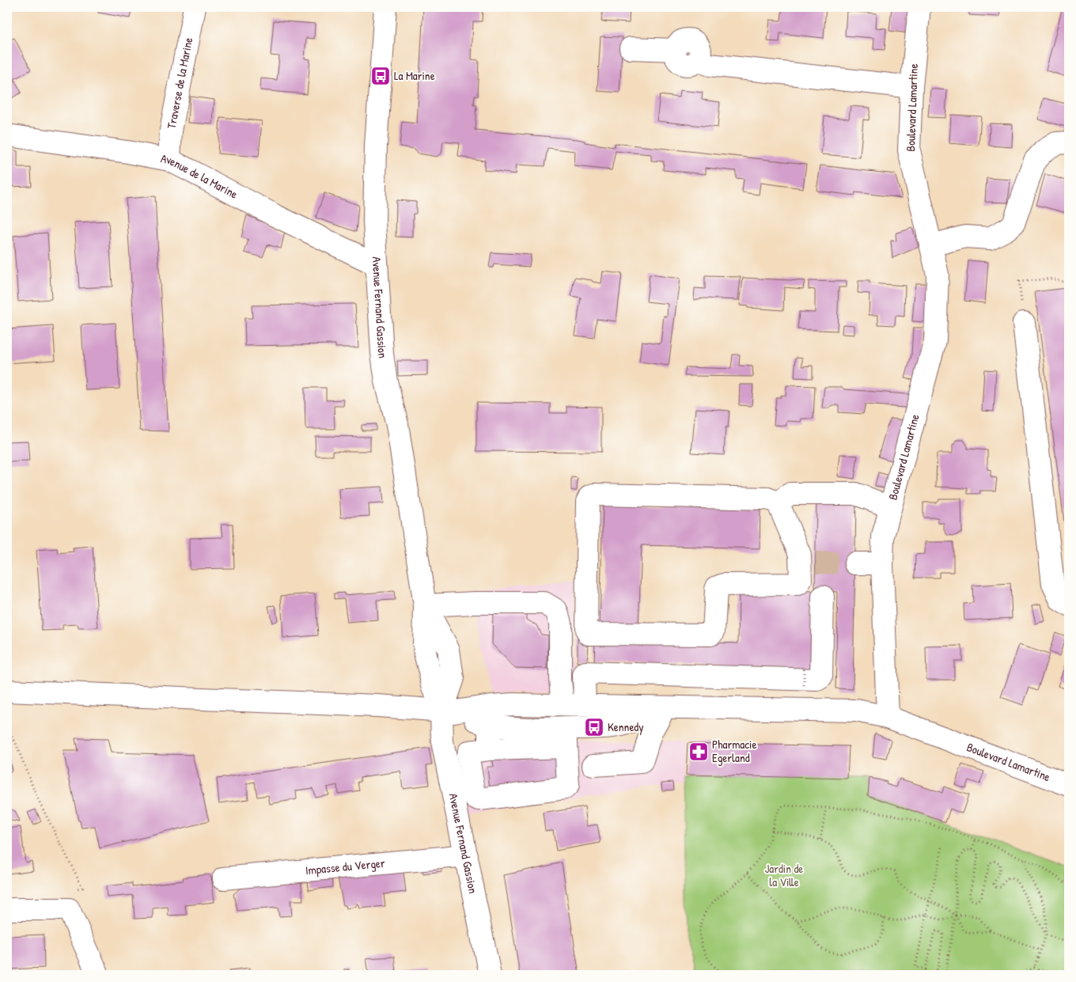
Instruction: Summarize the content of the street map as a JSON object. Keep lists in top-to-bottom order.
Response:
{
  "streets": {
    "street": [
      "Traverse de la Marine",
      "Boulevard Lamartine",
      "Avenue de la Marine",
      "Avenue Fernand Gassion",
      "Impasse du Verger"
    ]
  },
  "crossings": [
    ["Traverse de la Marine", "Avenue de la Marine"],
    ["Avenue de la Marine", "Avenue Fernand Gassion"],
    ["Avenue Fernand Gassion", "Impasse du Verger"]
  ],
  "parks": ["Jardin de la Ville"],
  "places": {
    "bus stop": ["La Marine", "Kennedy"],
    "pharmacy": ["Pharmacie Egerland"]
  }
}
